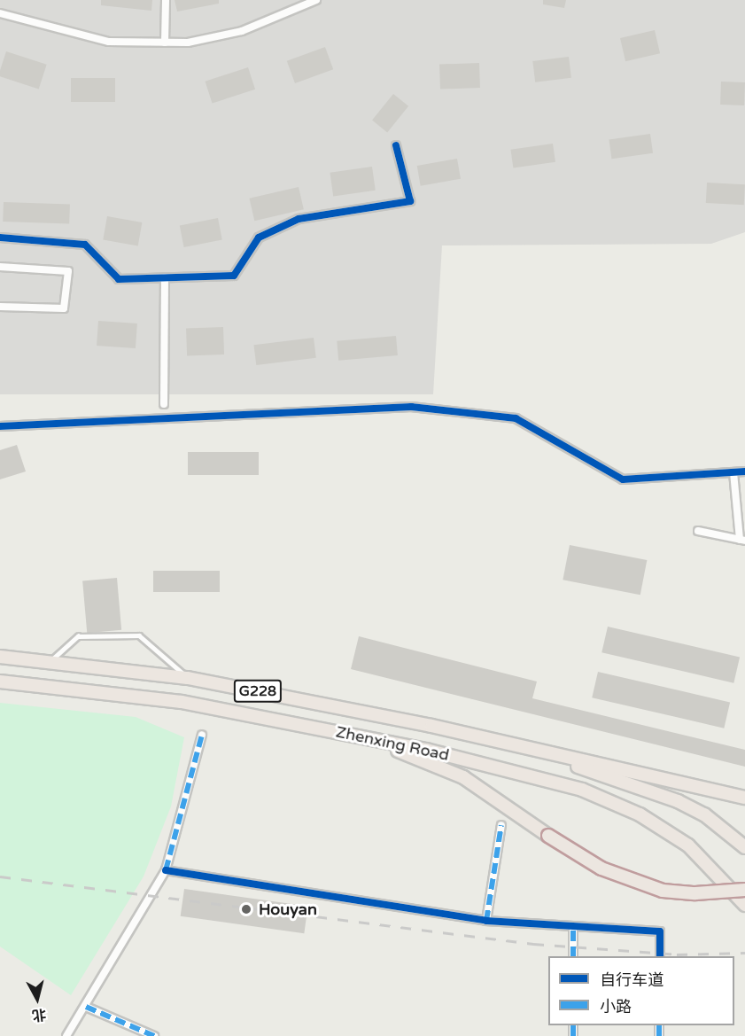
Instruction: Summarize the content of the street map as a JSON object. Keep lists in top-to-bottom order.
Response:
{
  "streets": {
    "highway": ["G228", "Zhenxing Road"]
  },
  "places": ["Houyan"],
  "legend": ["自行车道", "小路"],
  "north": "bottom"
}
